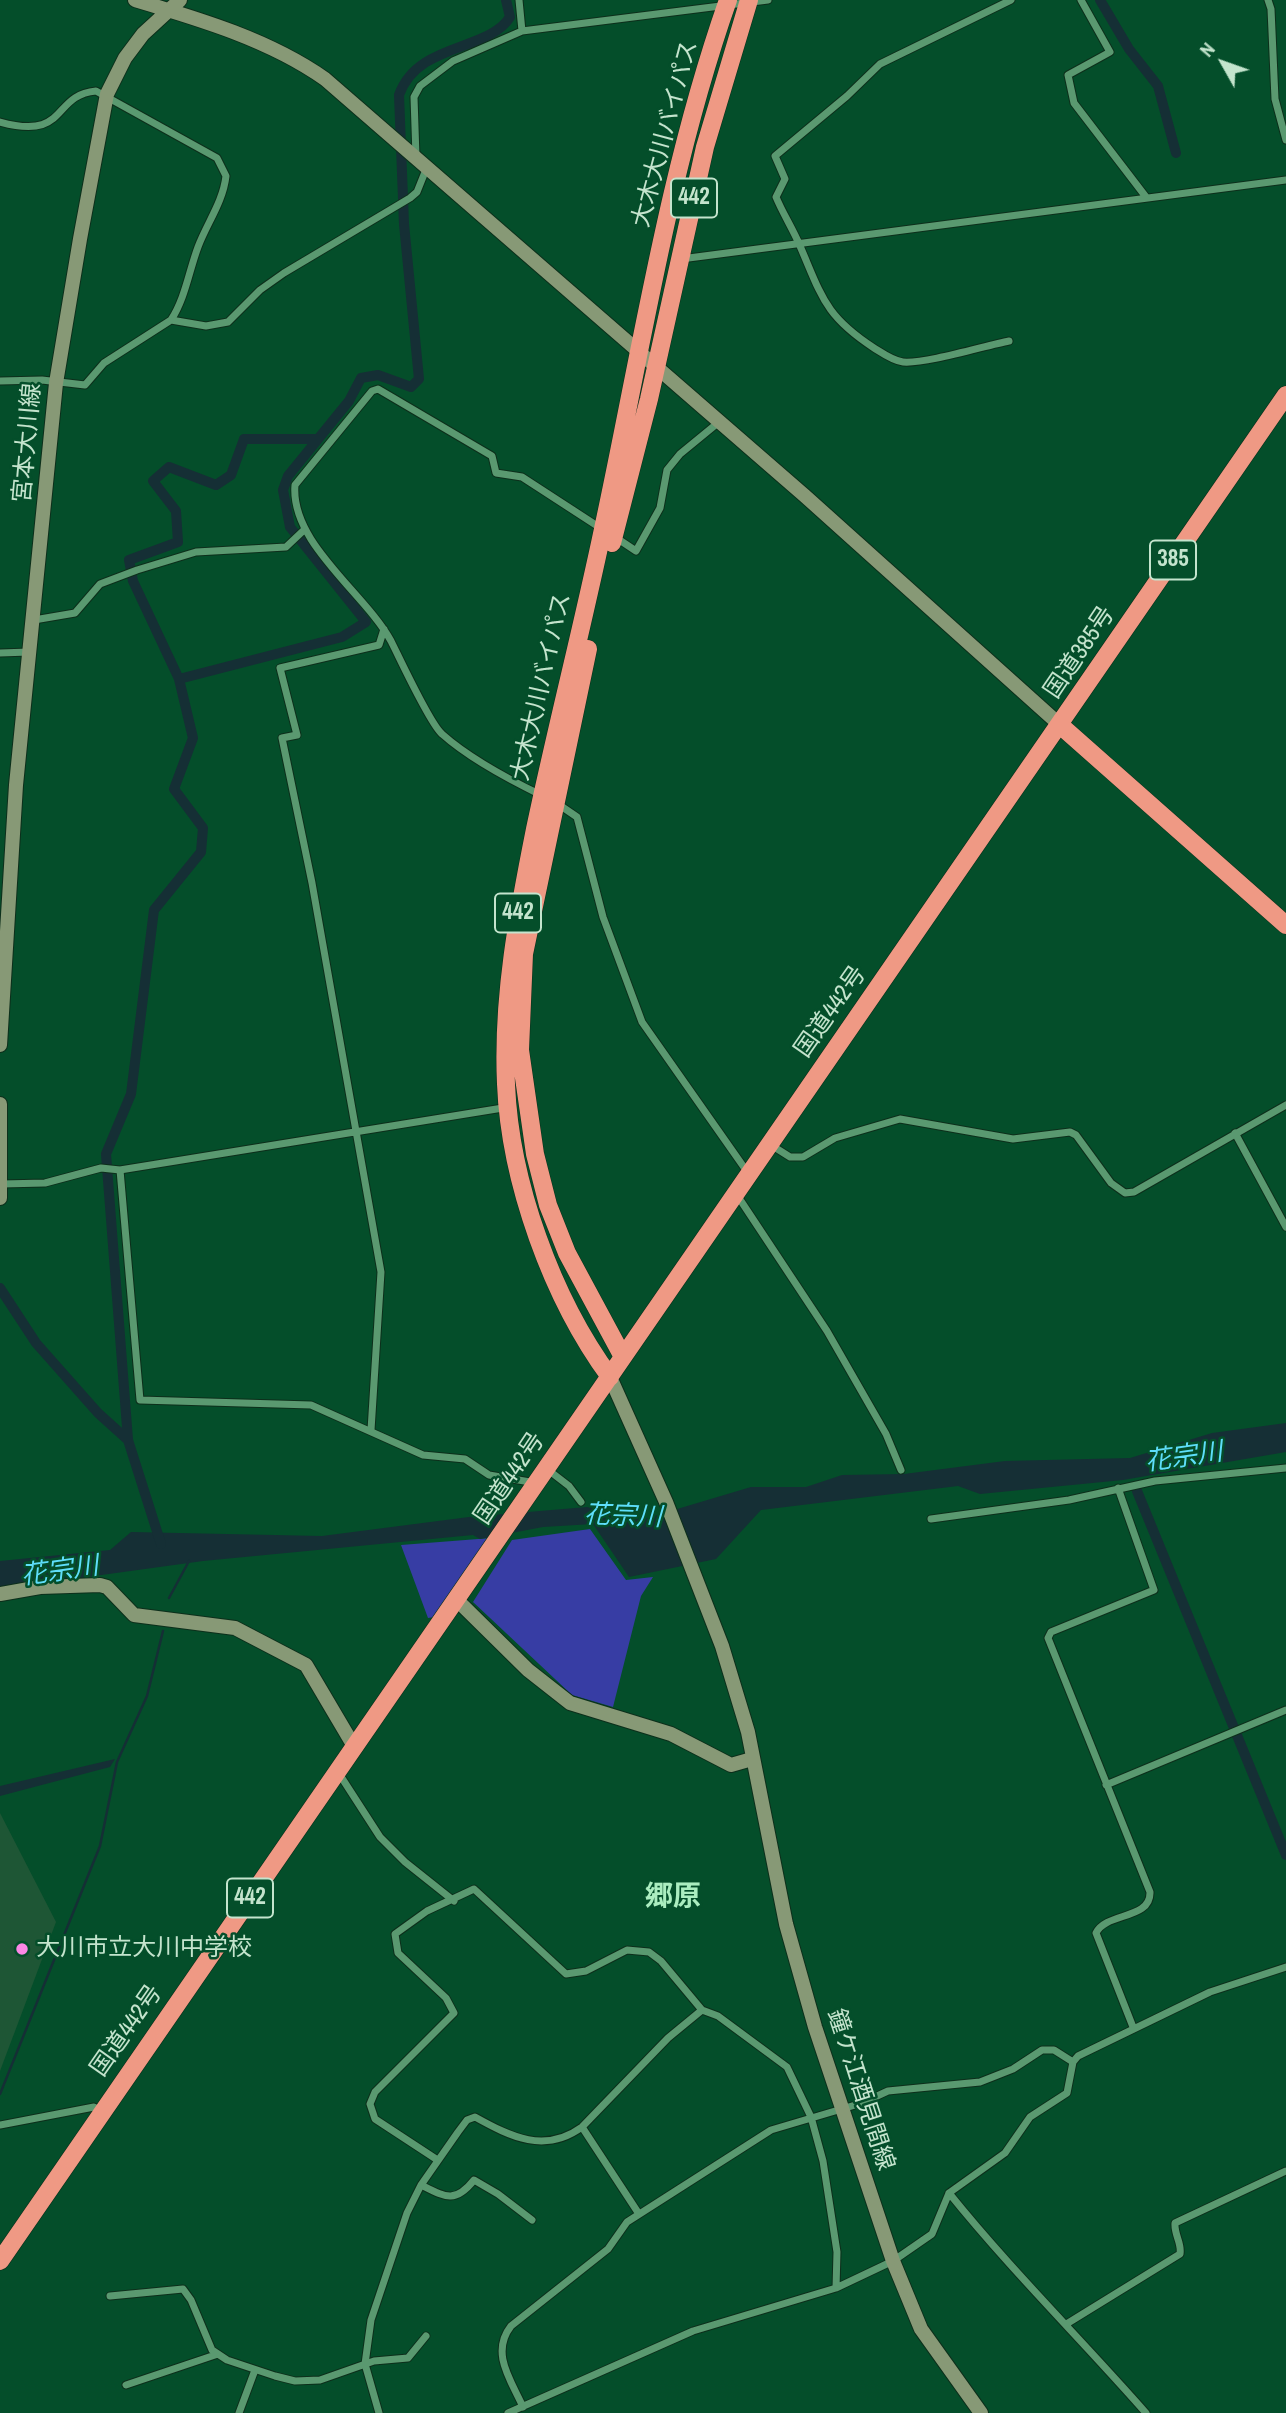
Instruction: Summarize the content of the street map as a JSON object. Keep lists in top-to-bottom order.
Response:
{
  "streets": {
    "highway": [
      "大木大川バイパス",
      "442",
      "385",
      "国道385号",
      "国道442号"
    ],
    "main road": ["宮本大川線", "鐘ケ江酒見間線"]
  },
  "crossings": [
    ["大木大川バイパス", "国道442号"],
    ["大木大川バイパス", "鐘ケ江酒見間線"],
    ["国道385号", "国道442号"],
    ["国道442号", "鐘ケ江酒見間線"]
  ],
  "districts": ["郷原"],
  "water": ["花宗川"],
  "places": ["大川市立大川中学校"],
  "north": "top left"
}
